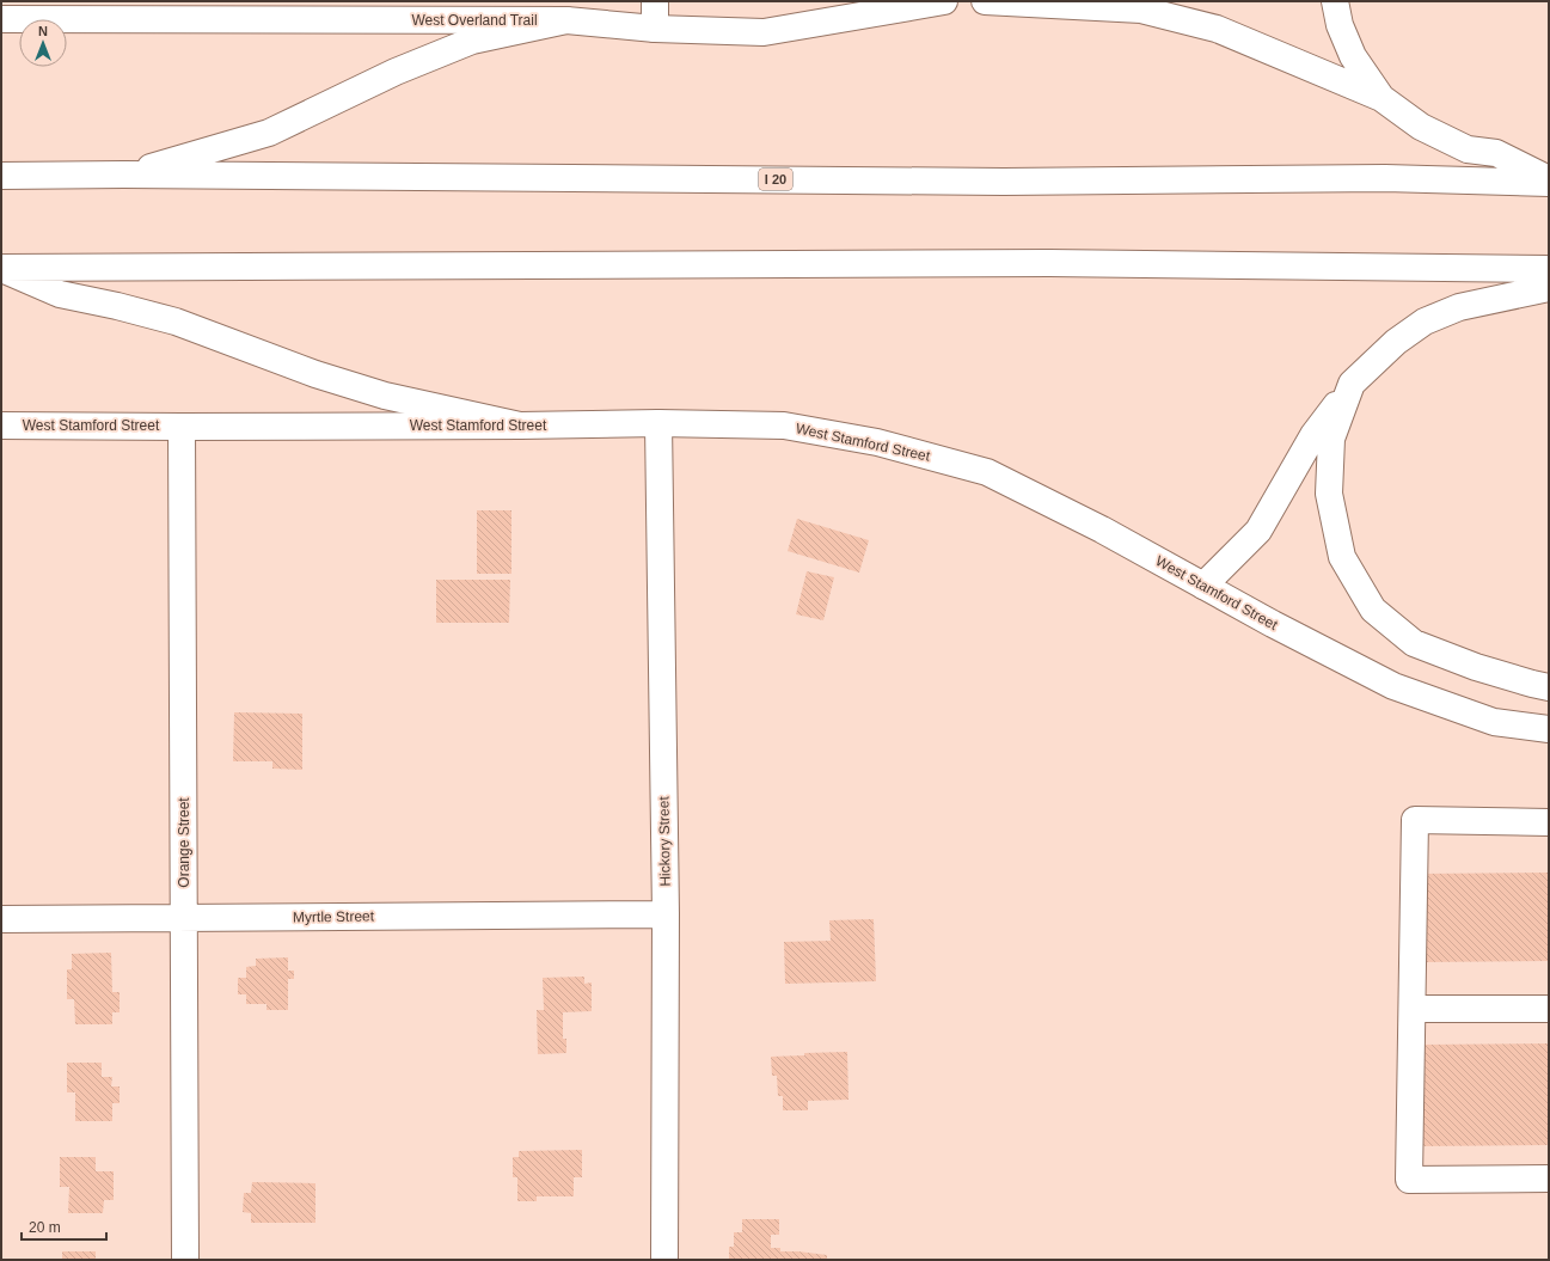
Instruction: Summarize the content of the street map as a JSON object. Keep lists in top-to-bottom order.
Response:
{
  "streets": {
    "main road": [
      "West Overland Trail",
      "I 20",
      "West Stamford Street",
      "Hickory Street",
      "Orange Street",
      "Myrtle Street"
    ]
  },
  "crossings": [
    ["West Stamford Street", "Hickory Street"],
    ["West Stamford Street", "Orange Street"],
    ["Hickory Street", "Myrtle Street"],
    ["Orange Street", "Myrtle Street"]
  ],
  "scale_bar": "20 m",
  "north": "top"
}
